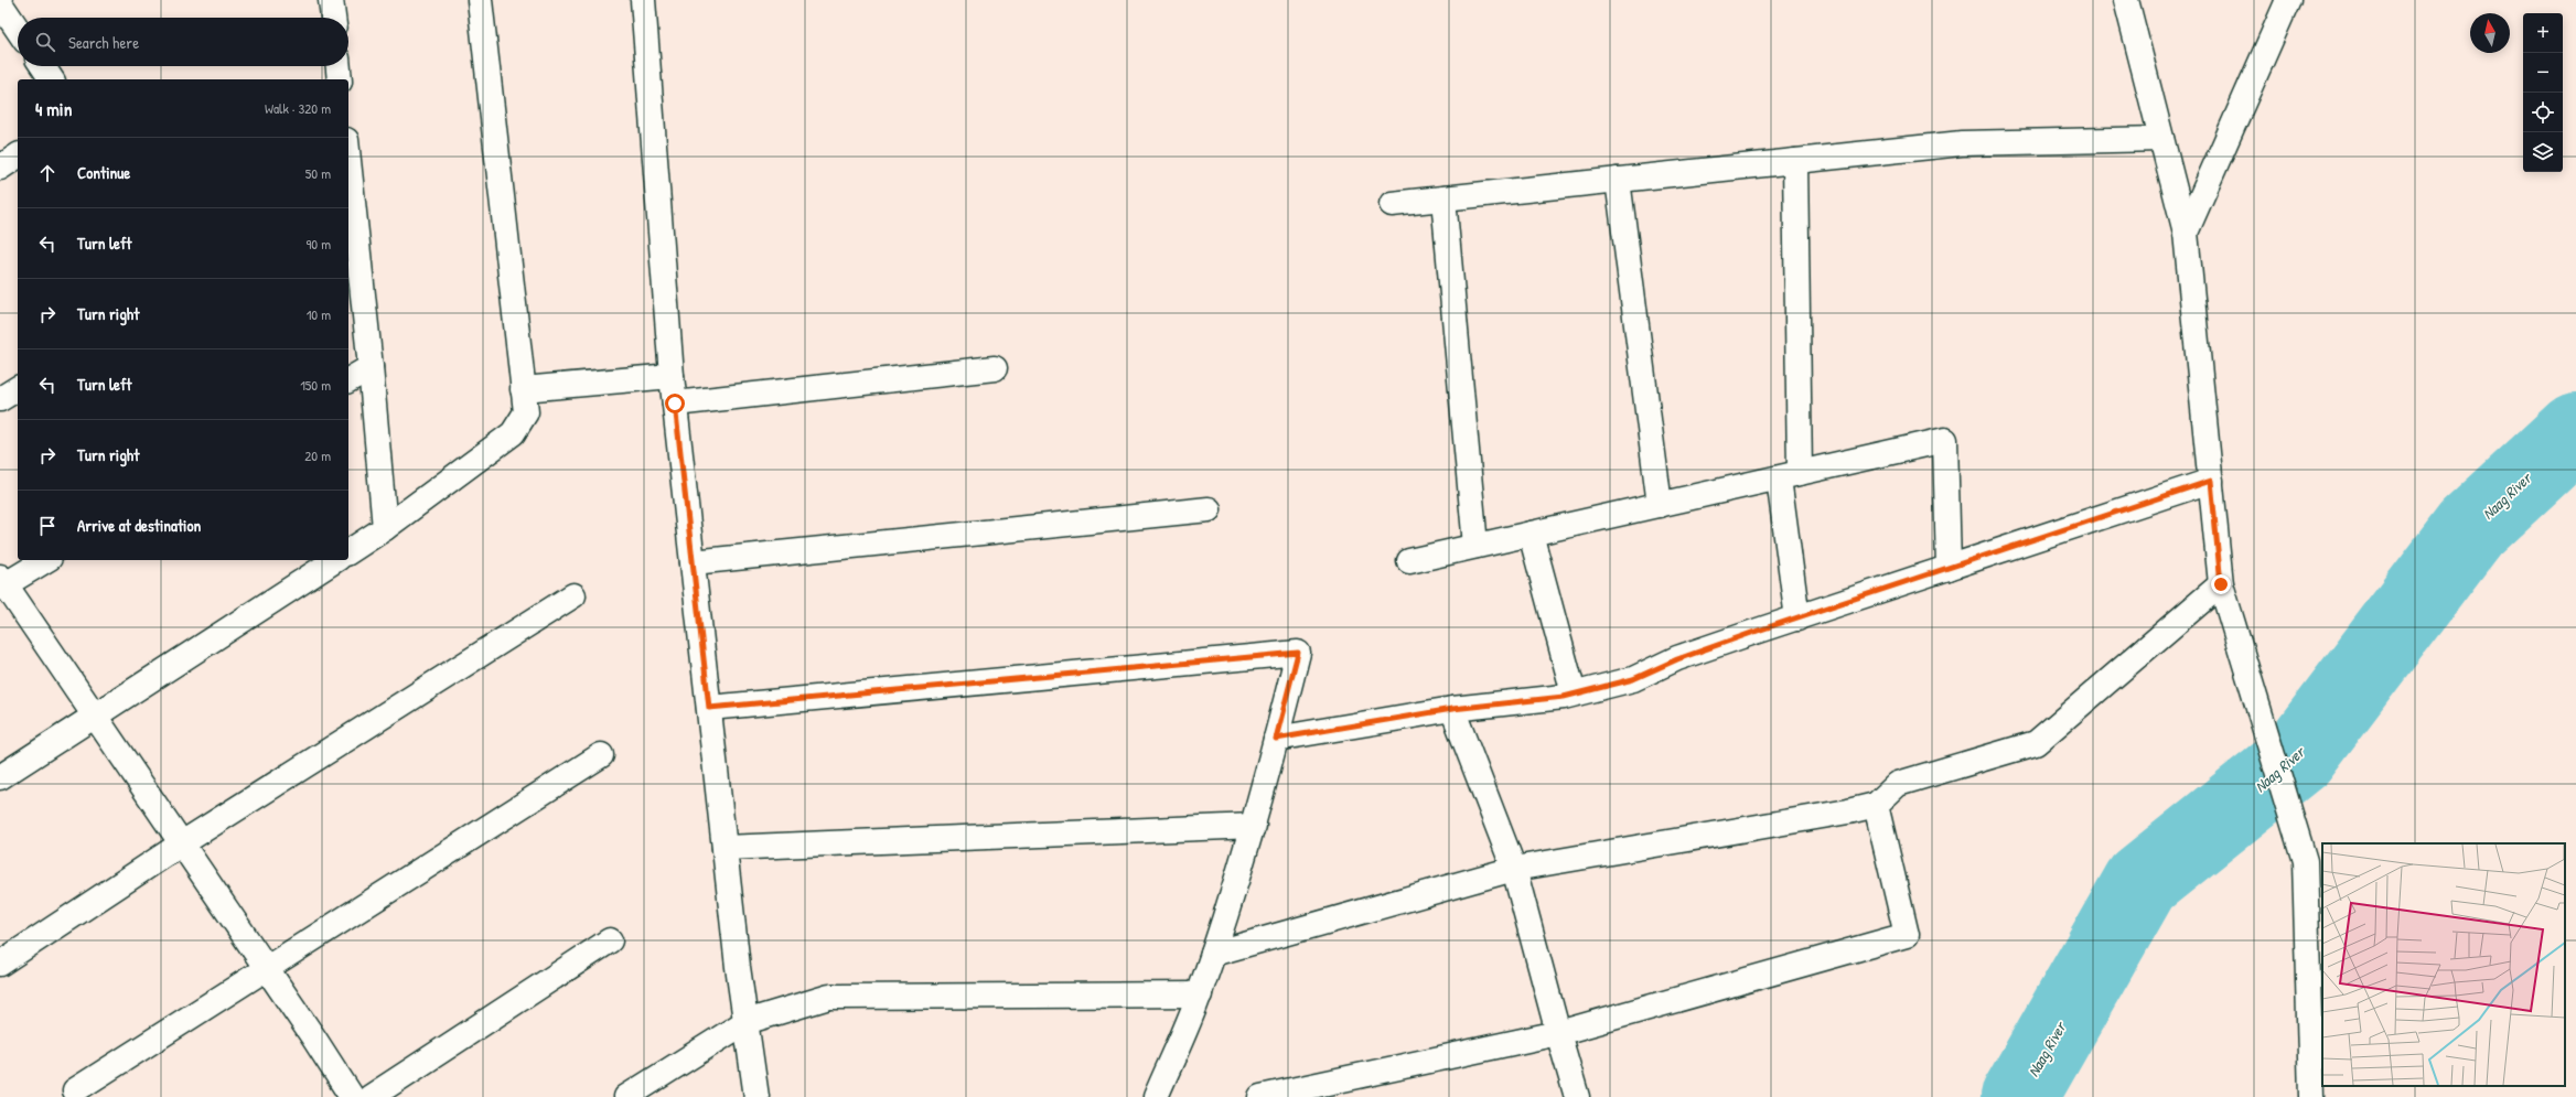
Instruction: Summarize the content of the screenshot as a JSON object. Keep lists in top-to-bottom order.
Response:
{
  "water": ["Naag River"],
  "north": "top",
  "page": {
    "map_buttons": ["+", "−"],
    "search": "Search here",
    "heading": ["4 min", "Walk · 320 m"],
    "list": [
      ["Continue", "50 m"],
      ["Turn left", "90 m"],
      ["Turn right", "10 m"],
      ["Turn left", "150 m"],
      ["Turn right", "20 m"],
      "Arrive at destination"
    ]
  }
}
